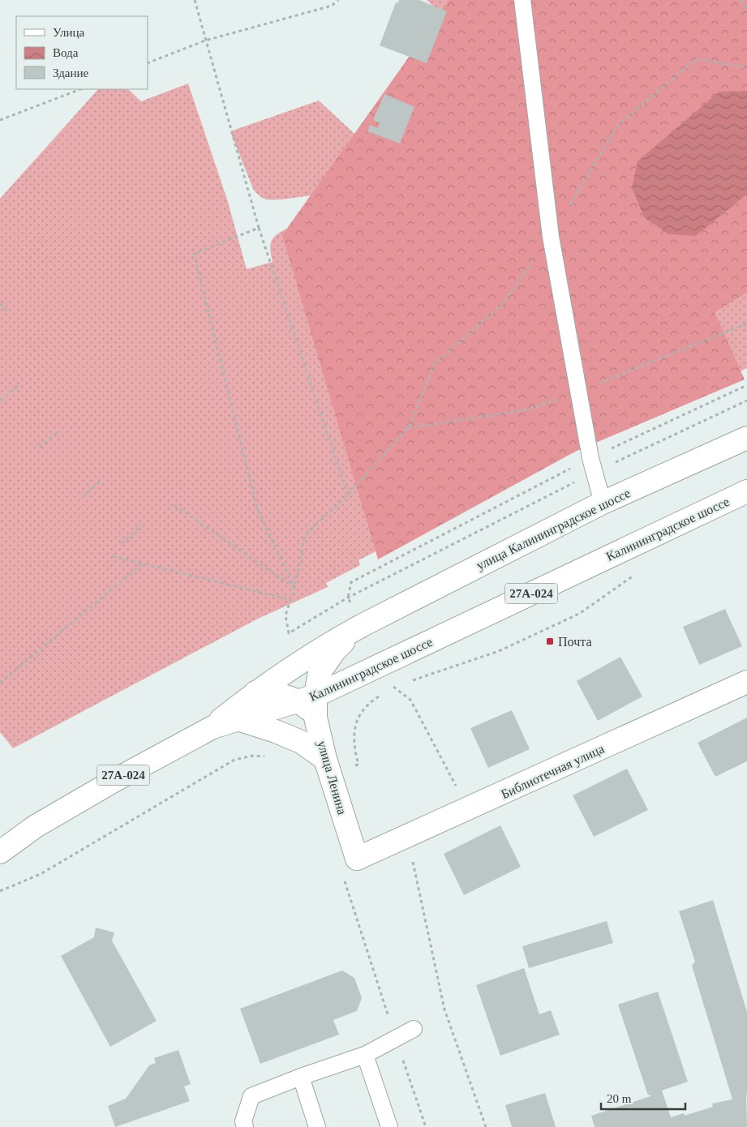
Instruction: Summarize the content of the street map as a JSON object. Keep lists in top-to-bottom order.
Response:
{
  "streets": {
    "main road": [
      "улица Калининградское шоссе",
      "Калининградское шоссе",
      "27А-024",
      "Библиотечная улица",
      "улица Ленина"
    ]
  },
  "crossings": [
    ["улица Калининградское шоссе", "Калининградское шоссе"],
    ["улица Калининградское шоссе", "улица Ленина"],
    ["Калининградское шоссе", "улица Ленина"],
    ["Библиотечная улица", "улица Ленина"]
  ],
  "places": {
    "transit": ["Почта"]
  },
  "legend": ["Улица", "Вода", "Здание"],
  "scale_bar": "20 m"
}
